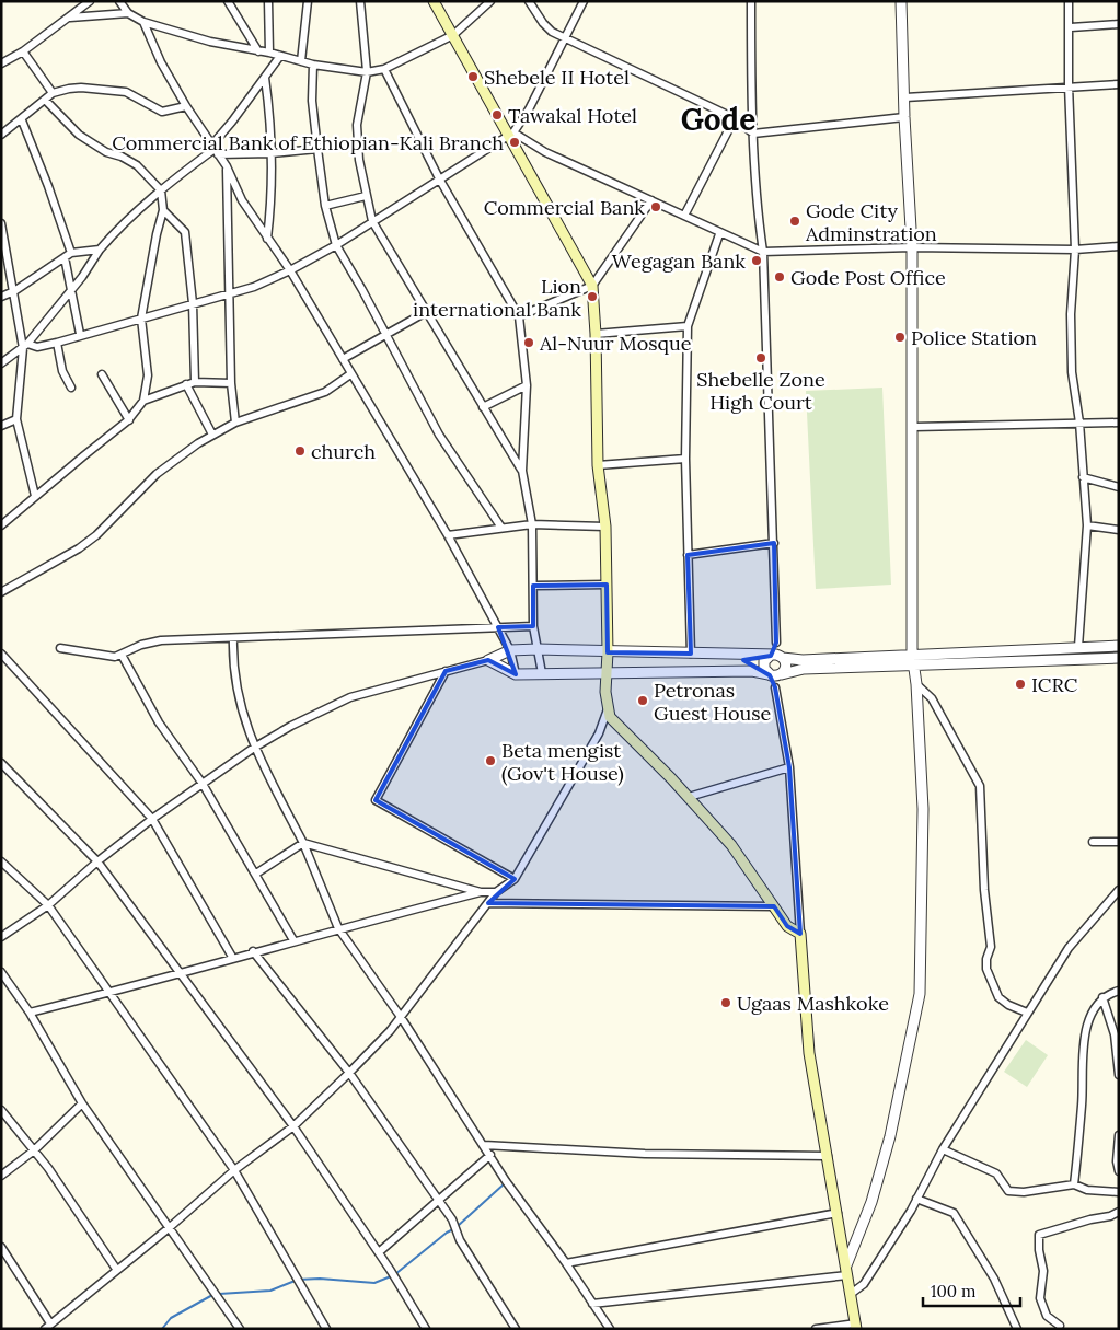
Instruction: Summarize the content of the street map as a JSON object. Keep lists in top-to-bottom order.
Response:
{
  "districts": ["Gode"],
  "places": [
    "Shebele II Hotel",
    "Tawakal Hotel",
    "Commercial Bank of Ethiopian-Kali Branch",
    "Commercial Bank",
    "Gode City Adminstration",
    "Wegagan Bank",
    "Gode Post Office",
    "Lion international Bank",
    "Police Station",
    "Al-Nuur Mosque",
    "Shebelle Zone High Court",
    "church",
    "ICRC",
    "Petronas Guest House",
    "Beta mengist (Gov't House)",
    "Ugaas Mashkoke"
  ],
  "scale_bar": "100 m"
}
